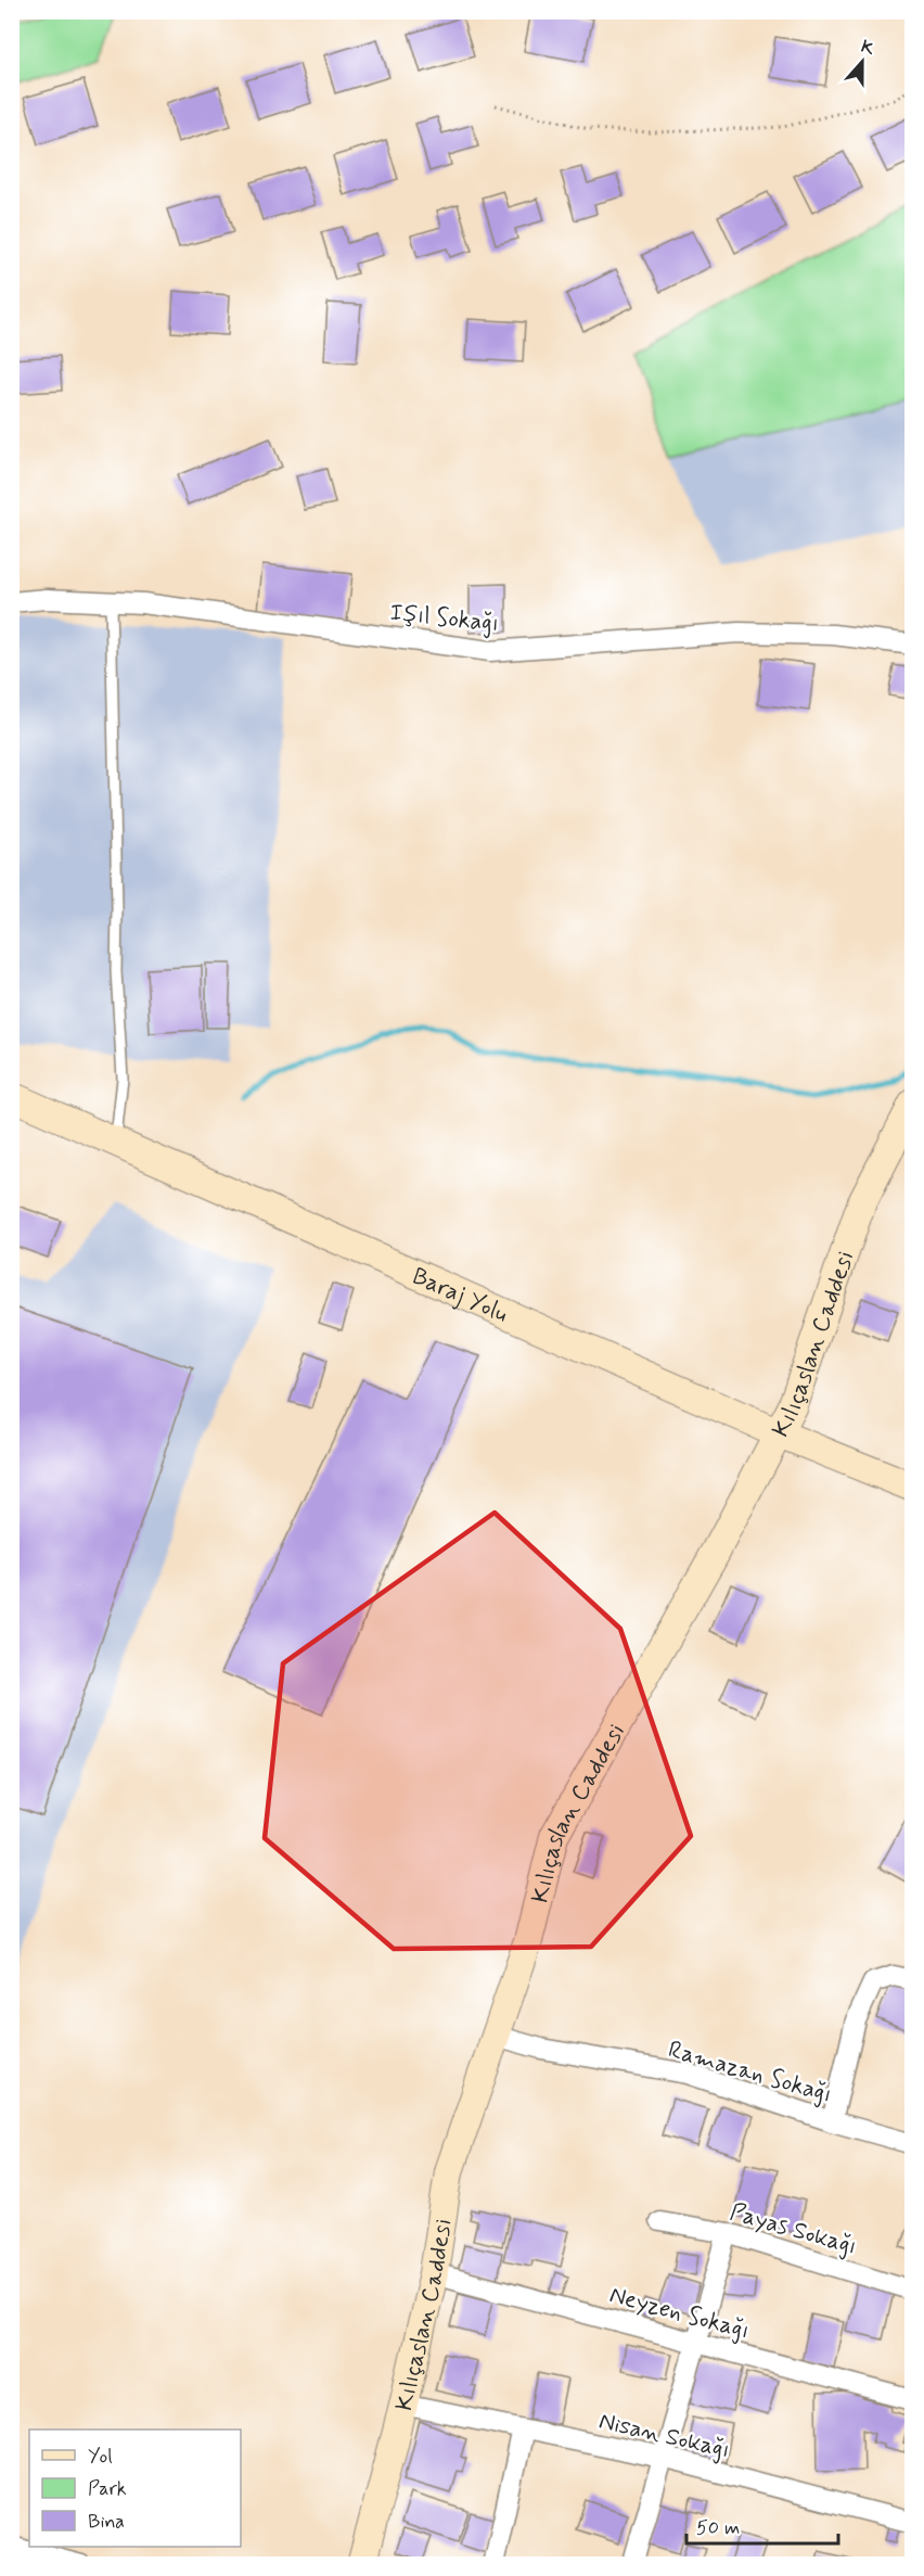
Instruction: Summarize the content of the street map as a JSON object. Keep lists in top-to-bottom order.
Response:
{
  "streets": {
    "street": [
      "Işıl Sokağı",
      "Baraj Yolu",
      "Kılıçaslan Caddesi",
      "Ramazan Sokağı",
      "Payas Sokağı",
      "Neyzen Sokağı",
      "Nisan Sokağı"
    ]
  },
  "crossings": [
    ["Baraj Yolu", "Kılıçaslan Caddesi"],
    ["Kılıçaslan Caddesi", "Ramazan Sokağı"],
    ["Kılıçaslan Caddesi", "Neyzen Sokağı"],
    ["Kılıçaslan Caddesi", "Nisan Sokağı"]
  ],
  "legend": ["Yol", "Park", "Bina"],
  "scale_bar": "50 m",
  "north": "top"
}
